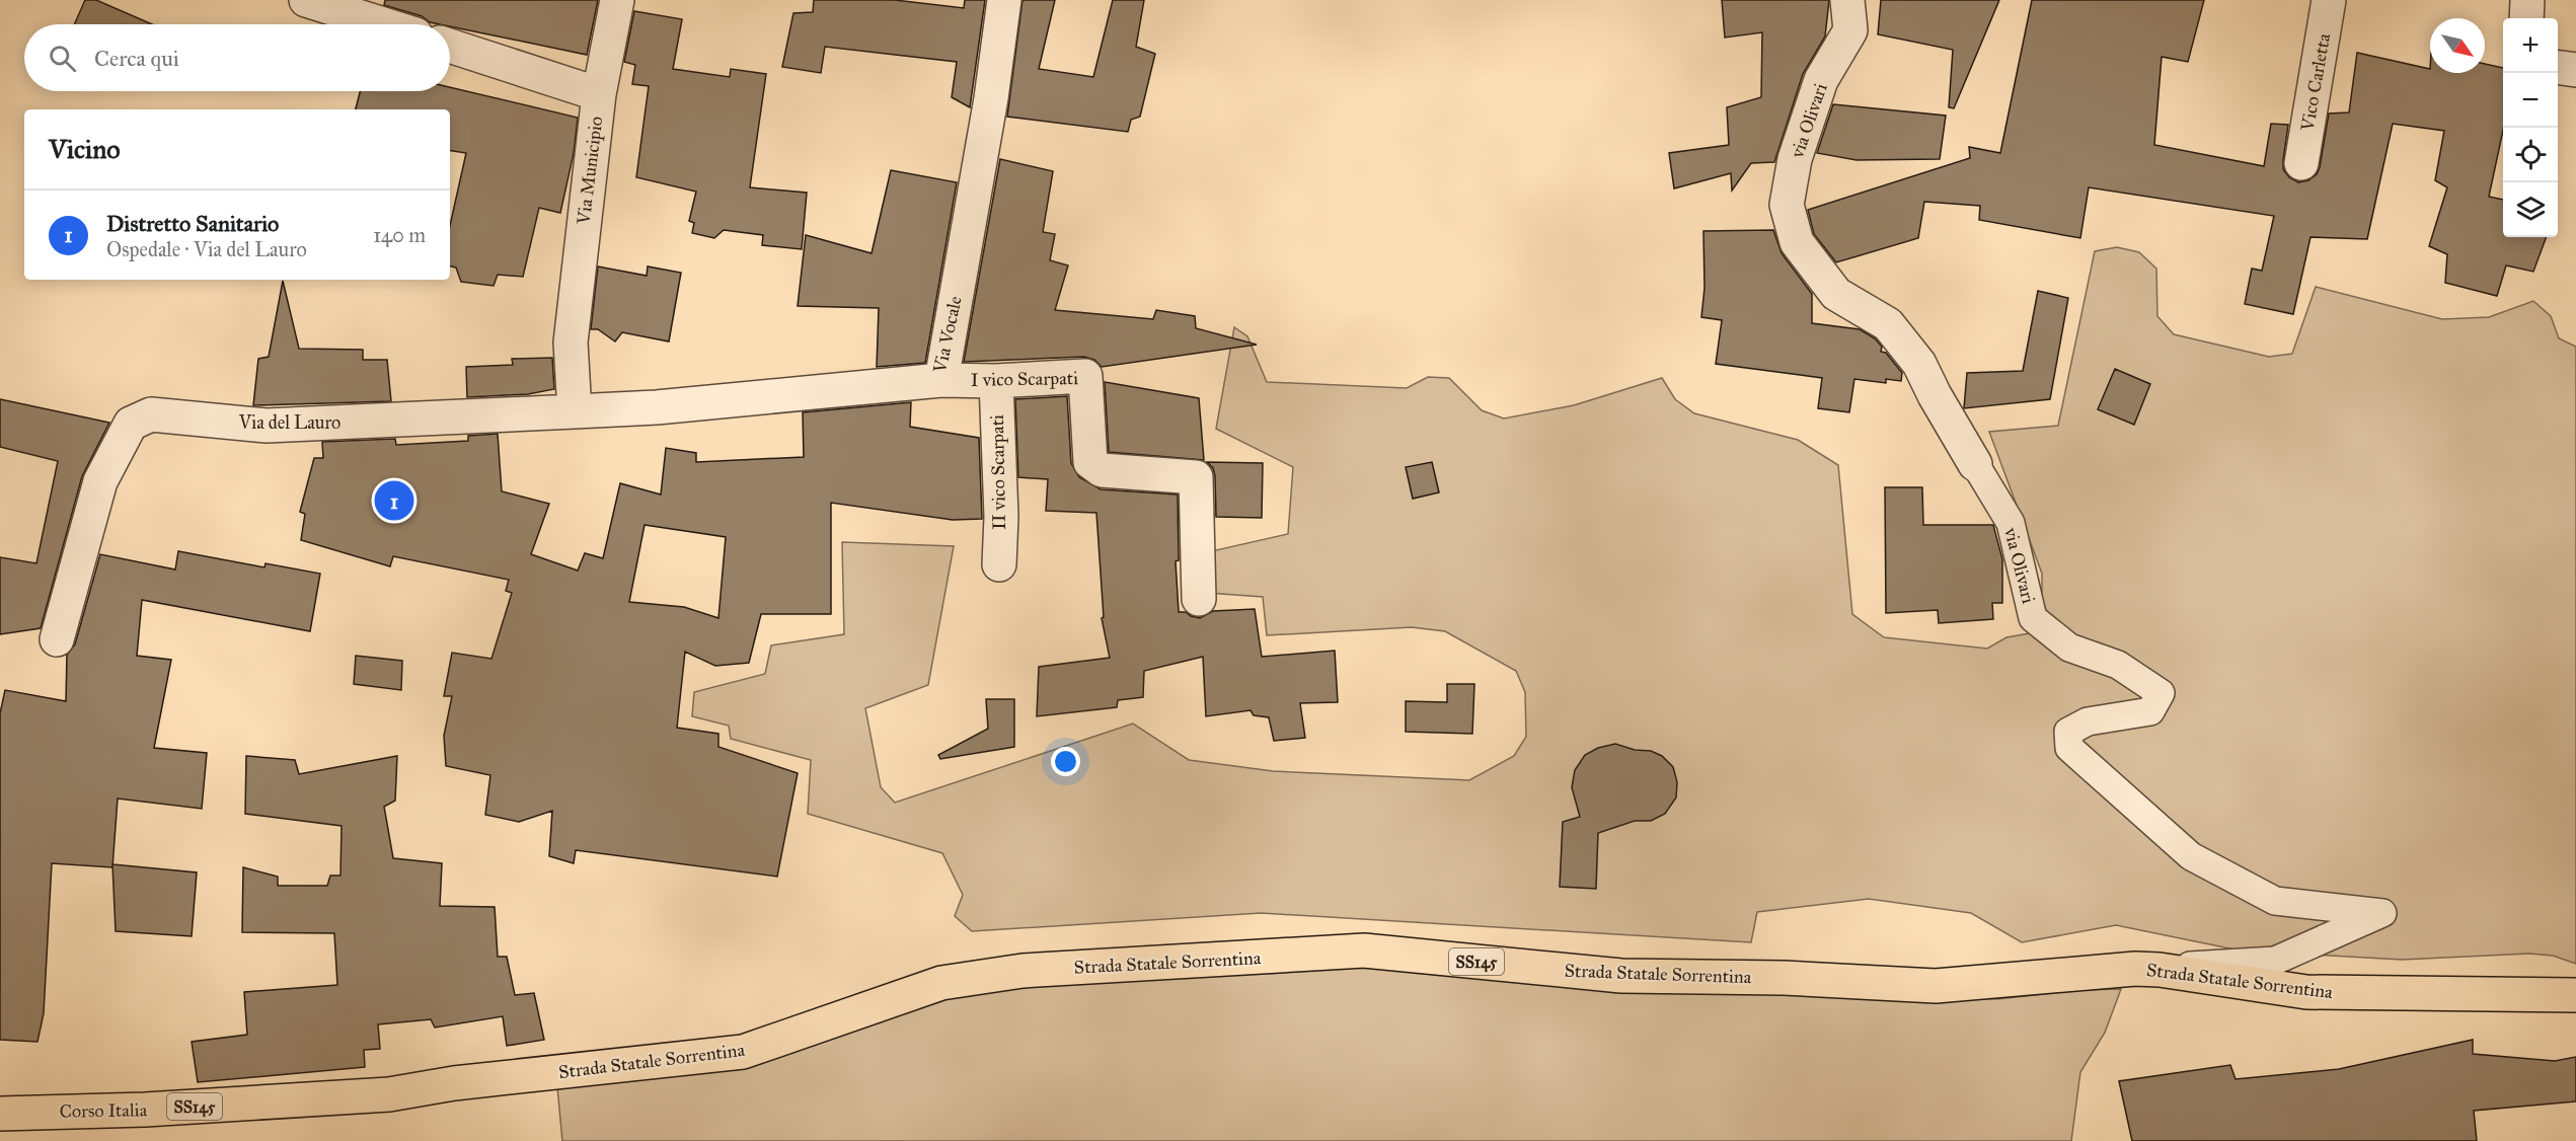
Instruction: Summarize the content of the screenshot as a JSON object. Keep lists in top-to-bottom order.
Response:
{
  "streets": {
    "main road": ["SS145", "Strada Statale Sorrentina", "Corso Italia"],
    "street": [
      "Vico Carletta",
      "via Olivari",
      "Via Municipio",
      "Via Vocale",
      "I vico Scarpati",
      "Via del Lauro",
      "II vico Scarpati"
    ]
  },
  "crossings": [
    ["via Olivari", "Strada Statale Sorrentina"],
    ["Via Municipio", "Via Vocale"],
    ["Via Municipio", "Via del Lauro"],
    ["Via Vocale", "I vico Scarpati"],
    ["Via Vocale", "Via del Lauro"],
    ["I vico Scarpati", "II vico Scarpati"],
    ["Strada Statale Sorrentina", "Corso Italia"]
  ],
  "north": "bottom right",
  "page": {
    "map_buttons": ["+", "−"],
    "search": "Cerca qui",
    "heading": "Vicino",
    "list": [
      {
        "mark": "1",
        "name": "Distretto Sanitario",
        "note": "Ospedale · Via del Lauro",
        "value": "140 m"
      }
    ],
    "pins": "1"
  }
}
